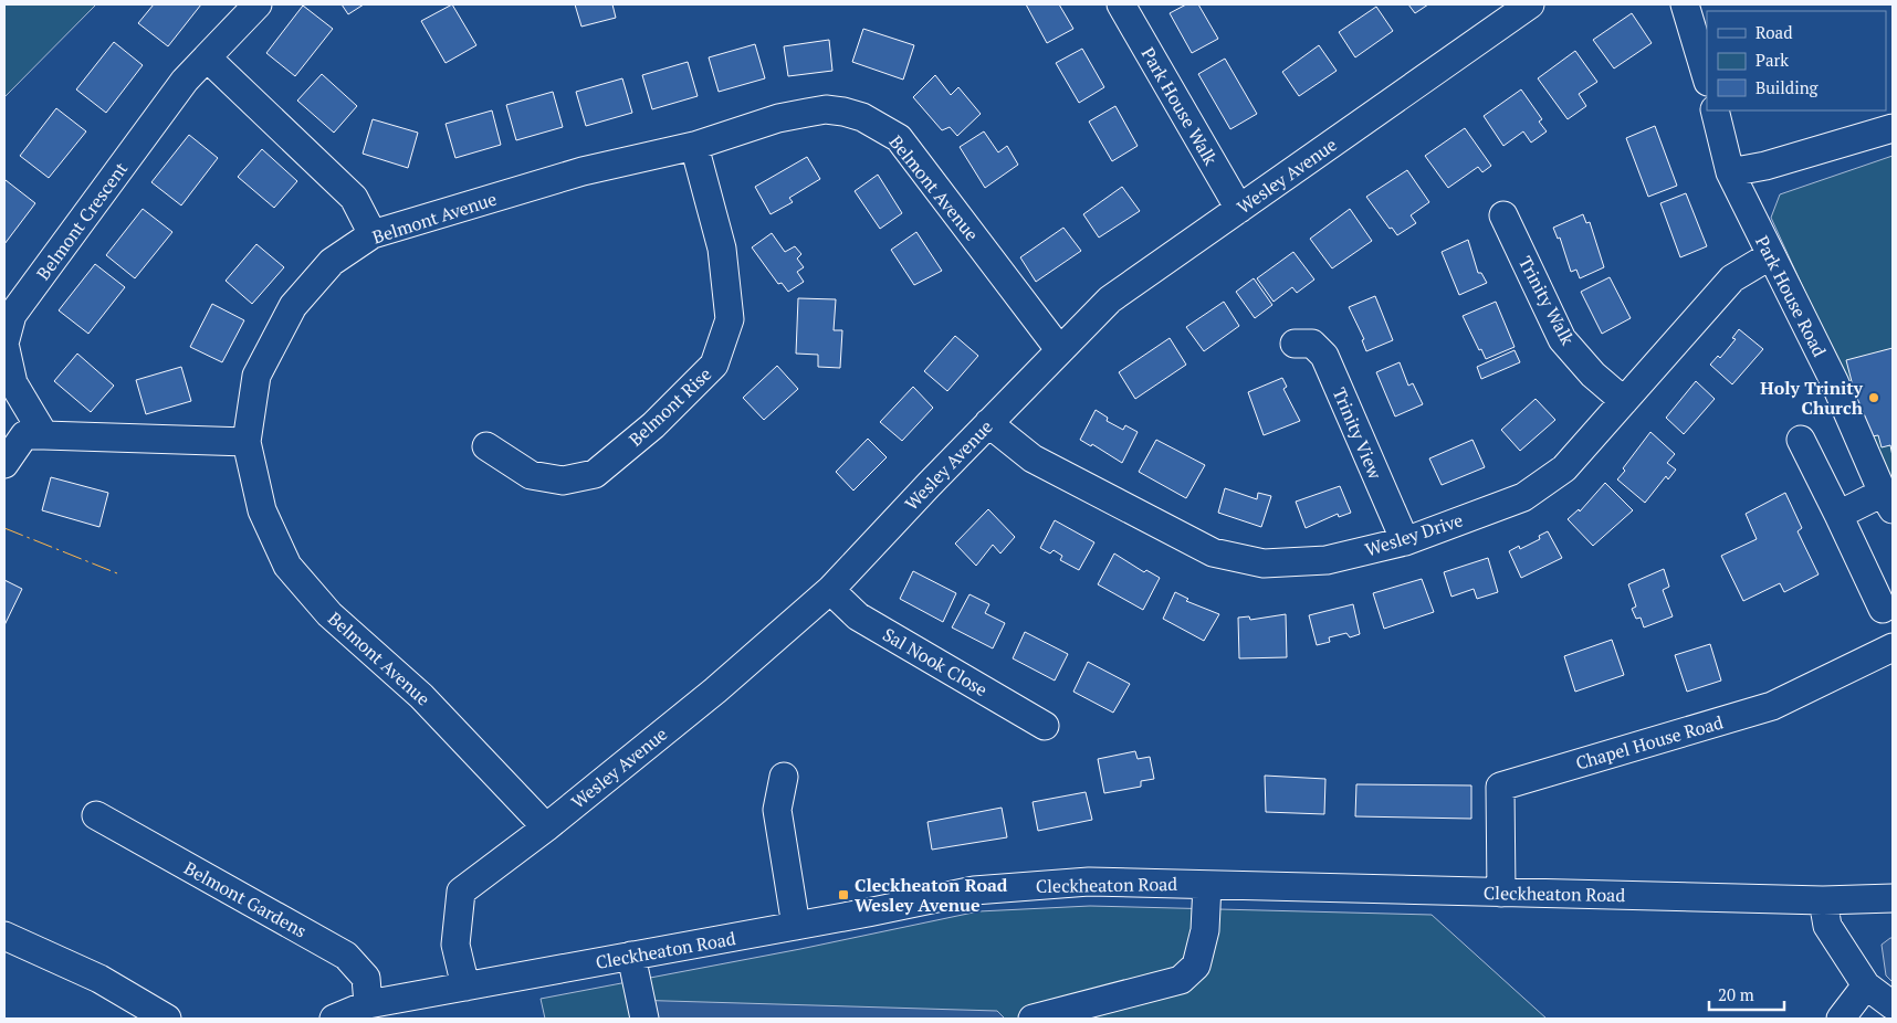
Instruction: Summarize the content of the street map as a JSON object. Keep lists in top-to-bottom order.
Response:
{
  "streets": {
    "street": [
      "Park House Walk",
      "Wesley Avenue",
      "Belmont Avenue",
      "Belmont Crescent",
      "Park House Road",
      "Trinity Walk",
      "Belmont Rise",
      "Trinity View",
      "Wesley Drive",
      "Sal Nook Close",
      "Chapel House Road",
      "Cleckheaton Road",
      "Belmont Gardens"
    ]
  },
  "crossings": [
    ["Park House Walk", "Wesley Avenue"],
    ["Wesley Avenue", "Belmont Avenue"],
    ["Wesley Avenue", "Wesley Drive"],
    ["Wesley Avenue", "Sal Nook Close"],
    ["Wesley Avenue", "Cleckheaton Road"],
    ["Belmont Avenue", "Belmont Rise"],
    ["Park House Road", "Wesley Drive"],
    ["Trinity Walk", "Wesley Drive"],
    ["Trinity View", "Wesley Drive"],
    ["Chapel House Road", "Cleckheaton Road"],
    ["Cleckheaton Road", "Belmont Gardens"]
  ],
  "places": {
    "other": ["Holy Trinity Church"],
    "transit": ["Cleckheaton Road Wesley Avenue"]
  },
  "legend": ["Road", "Park", "Building"],
  "scale_bar": "20 m"
}
